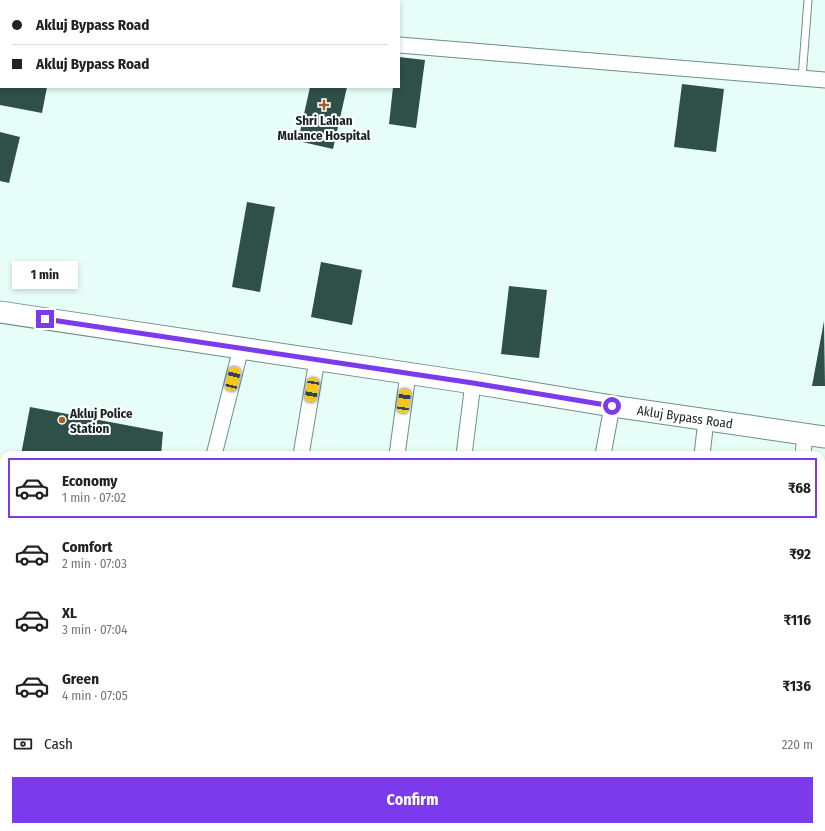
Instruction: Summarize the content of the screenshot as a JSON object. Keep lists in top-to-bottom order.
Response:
{
  "streets": {
    "main road": ["Akluj Bypass Road"]
  },
  "places": {
    "health": ["Shri Lahan Mulance Hospital"],
    "other": ["Akluj Police Station"]
  },
  "page": {
    "banner": ["Akluj Bypass Road", "Akluj Bypass Road"],
    "bubble": "1 min",
    "list": [
      {
        "name": "Economy",
        "note": "1 min · 07:02",
        "value": "₹68"
      },
      {
        "name": "Comfort",
        "note": "2 min · 07:03",
        "value": "₹92"
      },
      {
        "name": "XL",
        "note": "3 min · 07:04",
        "value": "₹116"
      },
      {
        "name": "Green",
        "note": "4 min · 07:05",
        "value": "₹136"
      }
    ],
    "pay": ["Cash", "220 m"],
    "buttons": "Confirm"
  }
}
